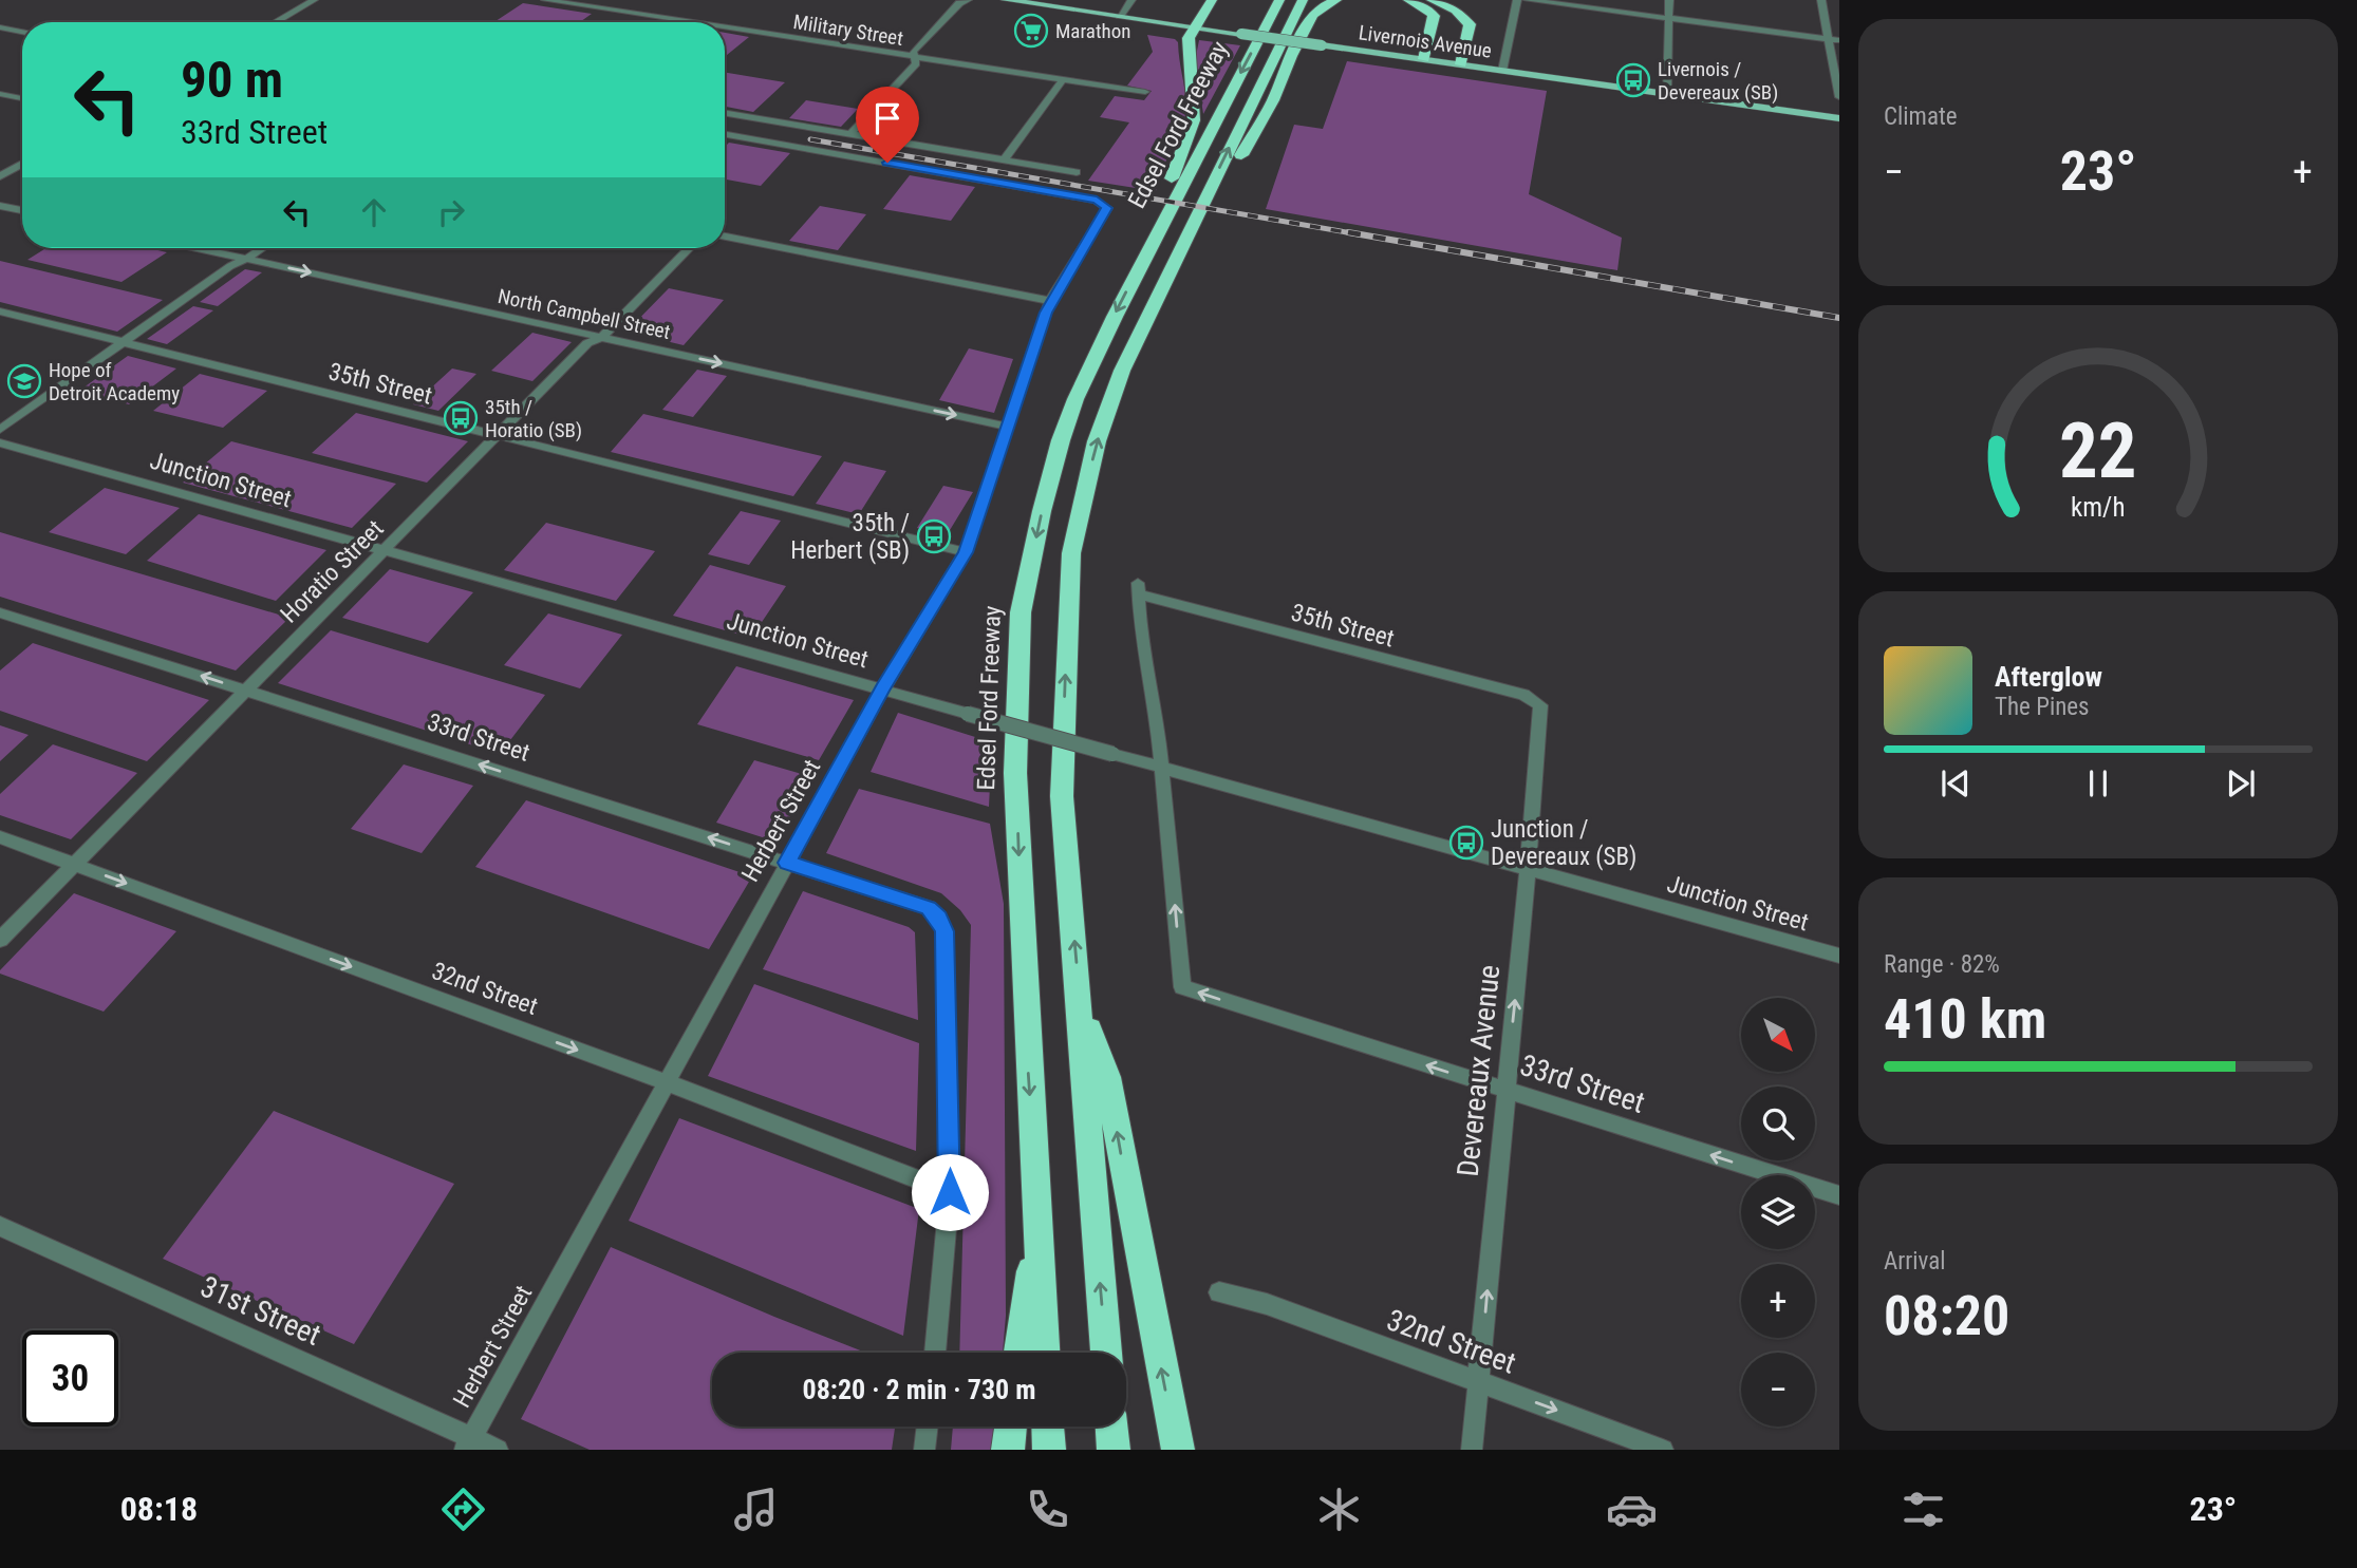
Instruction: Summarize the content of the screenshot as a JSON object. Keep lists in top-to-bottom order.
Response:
{
  "streets": {
    "highway": ["Edsel Ford Freeway"],
    "main road": ["Livernois Avenue"],
    "street": [
      "Military Street",
      "North Campbell Street",
      "35th Street",
      "Junction Street",
      "Horatio Street",
      "33rd Street",
      "Herbert Street",
      "32nd Street",
      "Devereaux Avenue",
      "31st Street"
    ]
  },
  "crossings": [
    ["North Campbell Street", "Horatio Street"],
    ["North Campbell Street", "Herbert Street"],
    ["35th Street", "Junction Street"],
    ["35th Street", "Horatio Street"],
    ["35th Street", "33rd Street"],
    ["35th Street", "Herbert Street"],
    ["35th Street", "Devereaux Avenue"],
    ["Junction Street", "Horatio Street"],
    ["Junction Street", "33rd Street"],
    ["Junction Street", "Herbert Street"],
    ["Junction Street", "Devereaux Avenue"],
    ["Horatio Street", "33rd Street"],
    ["Horatio Street", "32nd Street"],
    ["33rd Street", "Herbert Street"],
    ["33rd Street", "32nd Street"],
    ["33rd Street", "Devereaux Avenue"],
    ["Herbert Street", "32nd Street"],
    ["Herbert Street", "31st Street"],
    ["32nd Street", "Devereaux Avenue"]
  ],
  "one_way": ["33rd Street", "32nd Street", "Devereaux Avenue"],
  "places": {
    "supermarket": ["Marathon"],
    "bus stop": [
      "Livernois / Devereaux (SB)",
      "35th / Horatio (SB)",
      "35th / Herbert (SB)",
      "Junction / Devereaux (SB)"
    ],
    "school or university": ["Hope of Detroit Academy"]
  },
  "north": "bottom right",
  "page": {
    "tile": [
      "Climate",
      ["Range · 82%", "410 km"],
      ["Arrival", "08:20"]
    ],
    "turn": ["90 m", "33rd Street"],
    "heat": ["−", "23°", "+"],
    "song": ["Afterglow", "The Pines"],
    "map_buttons": ["+", "−"],
    "limit": "30",
    "trip": "08:20 · 2 min · 730 m",
    "tabs": ["08:18", "23°"],
    "gauge": ["22", "km/h"]
  }
}
